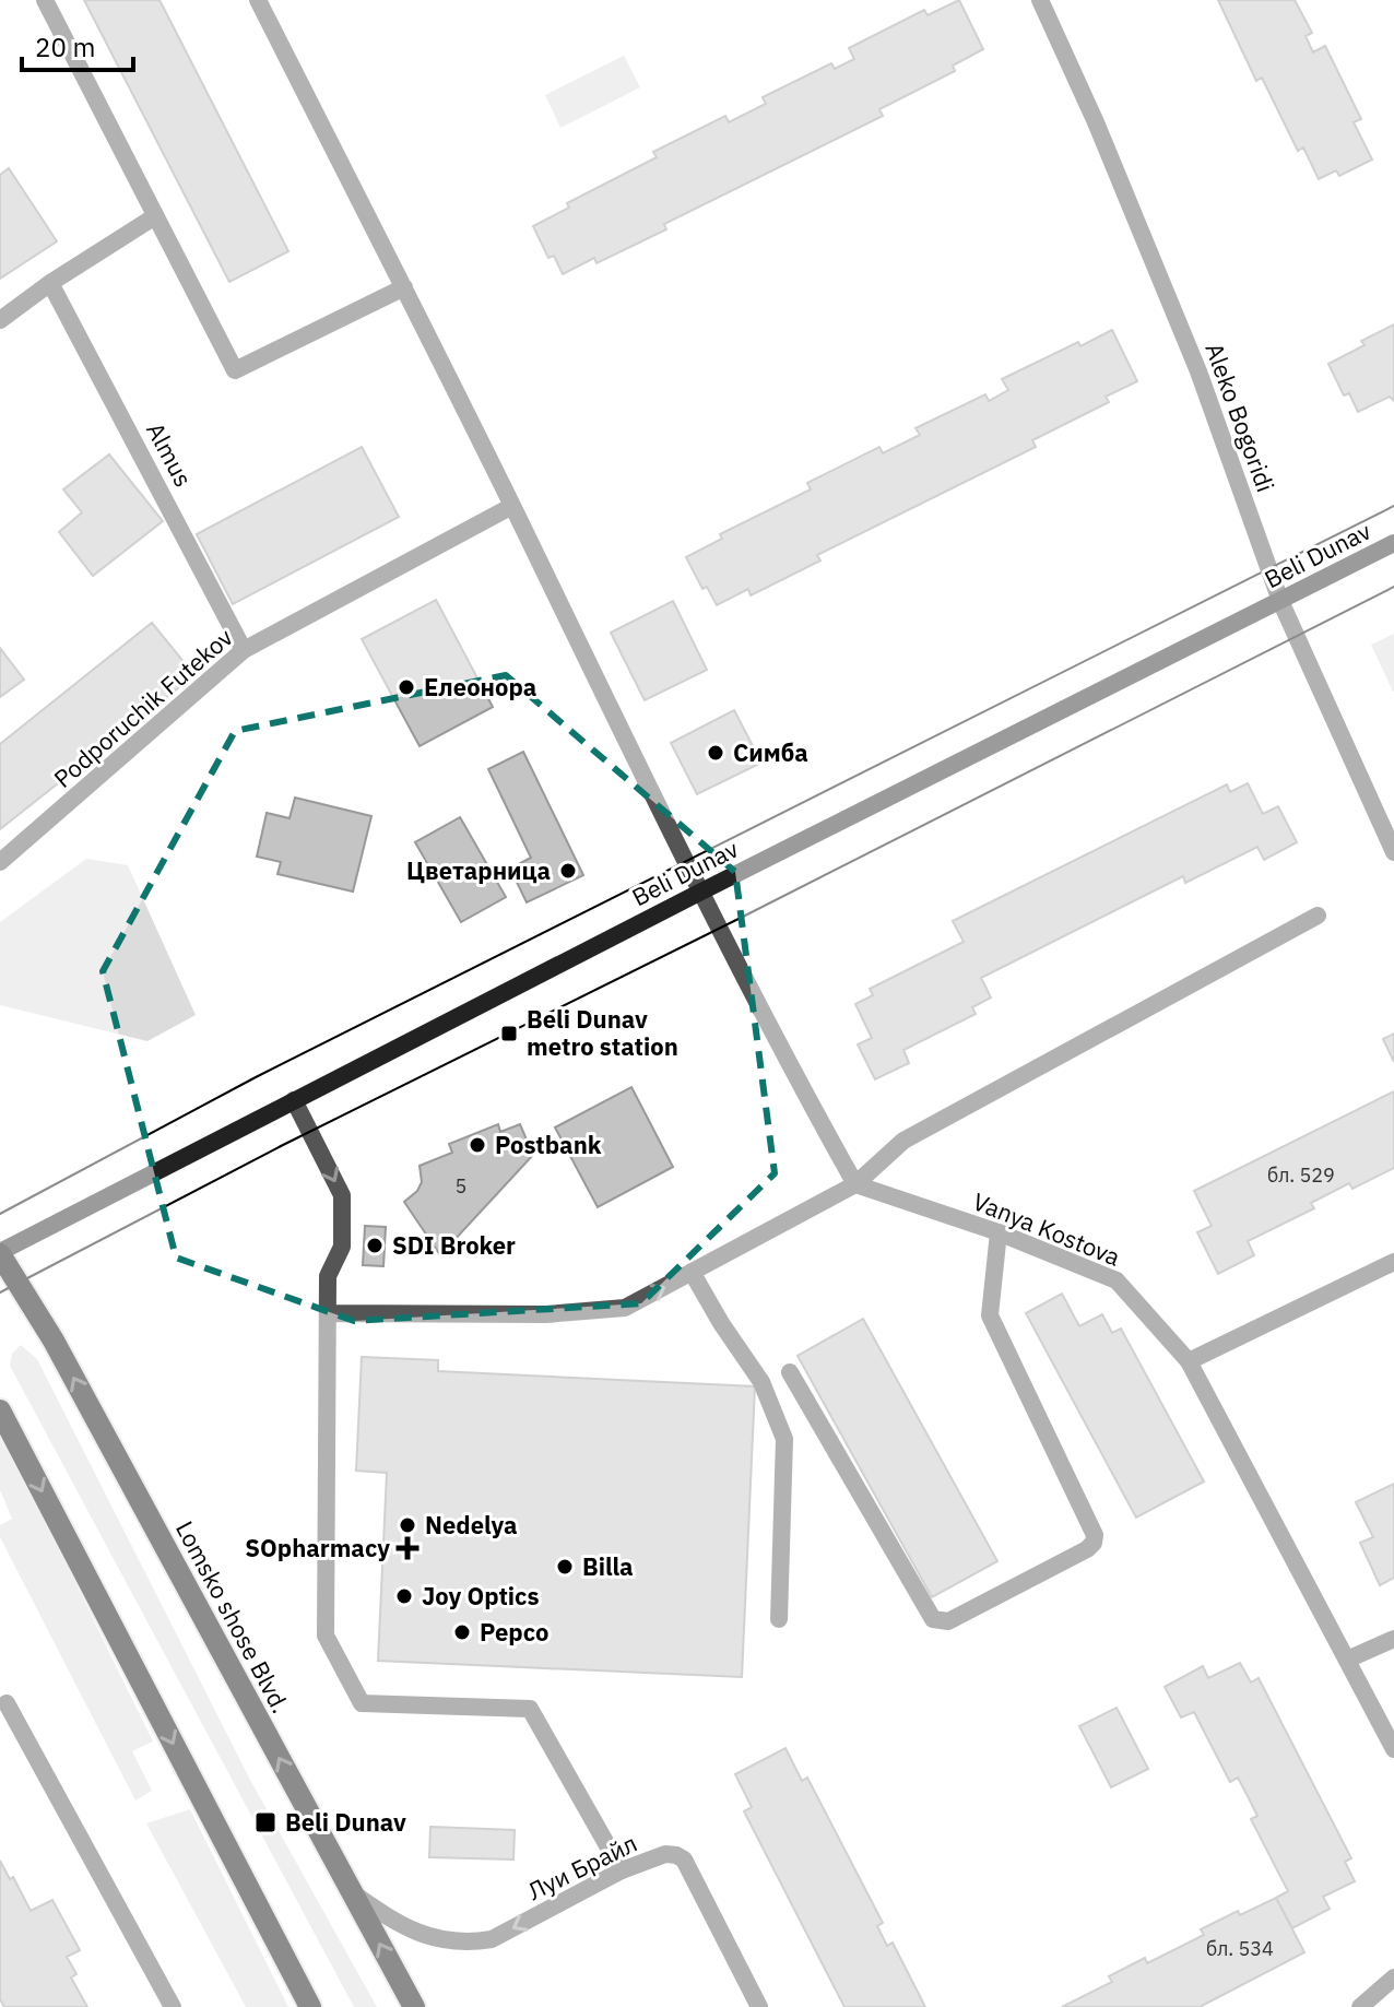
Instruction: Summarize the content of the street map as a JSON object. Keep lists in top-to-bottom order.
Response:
{
  "streets": {
    "main road": ["Lomsko shose Blvd."],
    "street": [
      "Aleko Bogoridi",
      "Almus",
      "Beli Dunav",
      "Podporuchik Futekov",
      "Vanya Kostova",
      "Луи Брайл"
    ]
  },
  "crossings": [
    ["Aleko Bogoridi", "Beli Dunav"],
    ["Almus", "Podporuchik Futekov"],
    ["Beli Dunav", "Lomsko shose Blvd."],
    ["Lomsko shose Blvd.", "Луи Брайл"]
  ],
  "one_way": ["Луи Брайл"],
  "places": {
    "other": [
      "Елеонора",
      "Симба",
      "Цветарница",
      "Postbank",
      "SDI Broker",
      "Nedelya",
      "Billa",
      "Joy Optics",
      "Pepco"
    ],
    "transit": ["Beli Dunav metro station", "Beli Dunav"],
    "health": ["SOpharmacy"]
  },
  "house_numbers": ["бл. 529", "5", "бл. 534"],
  "scale_bar": "20 m"
}
